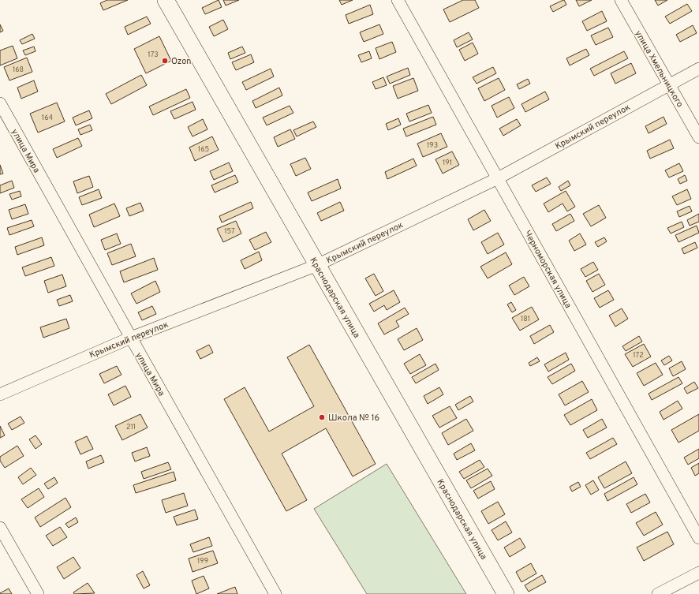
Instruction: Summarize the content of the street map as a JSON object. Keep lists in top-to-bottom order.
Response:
{
  "streets": {
    "street": [
      "улица Хмельницкого",
      "Крымский переулок",
      "улица Мира",
      "Черноморская улица",
      "Краснодарская улица"
    ]
  },
  "crossings": [
    ["улица Хмельницкого", "Крымский переулок"],
    ["Крымский переулок", "улица Мира"],
    ["Крымский переулок", "Черноморская улица"],
    ["Крымский переулок", "Краснодарская улица"]
  ],
  "places": ["Ozon", "Школа № 16"],
  "house_numbers": [
    "173",
    "168",
    "164",
    "193",
    "165",
    "191",
    "157",
    "181",
    "172",
    "211",
    "199"
  ]
}
